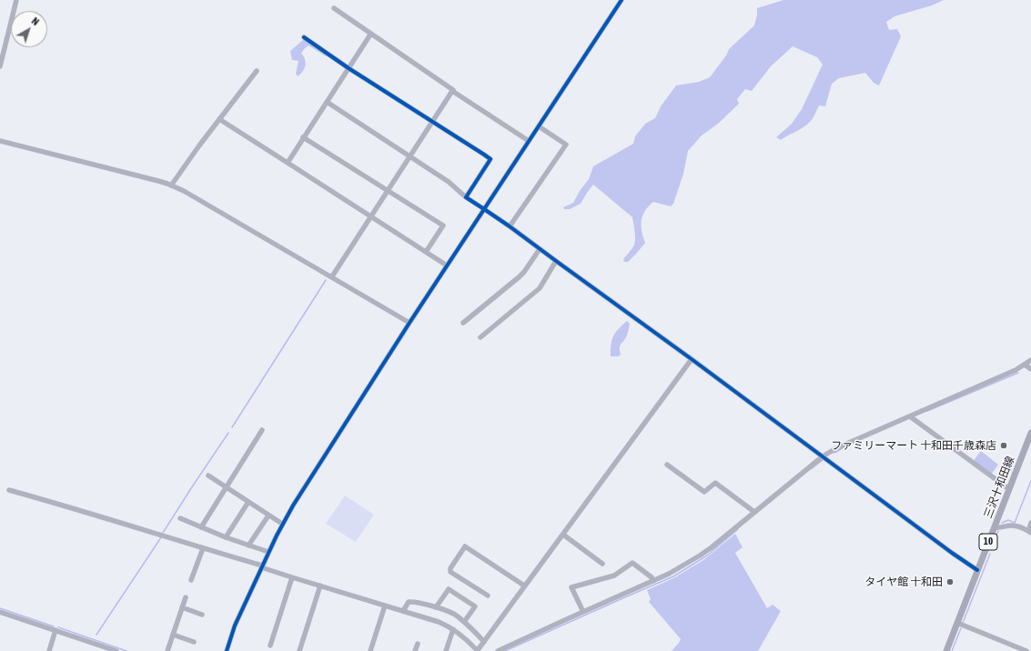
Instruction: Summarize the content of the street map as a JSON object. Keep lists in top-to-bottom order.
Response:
{
  "streets": {
    "main road": ["三沢十和田線", "10"]
  },
  "places": ["ファミリーマート 十和田千歳森店", "タイヤ館 十和田"],
  "north": "top right"
}
